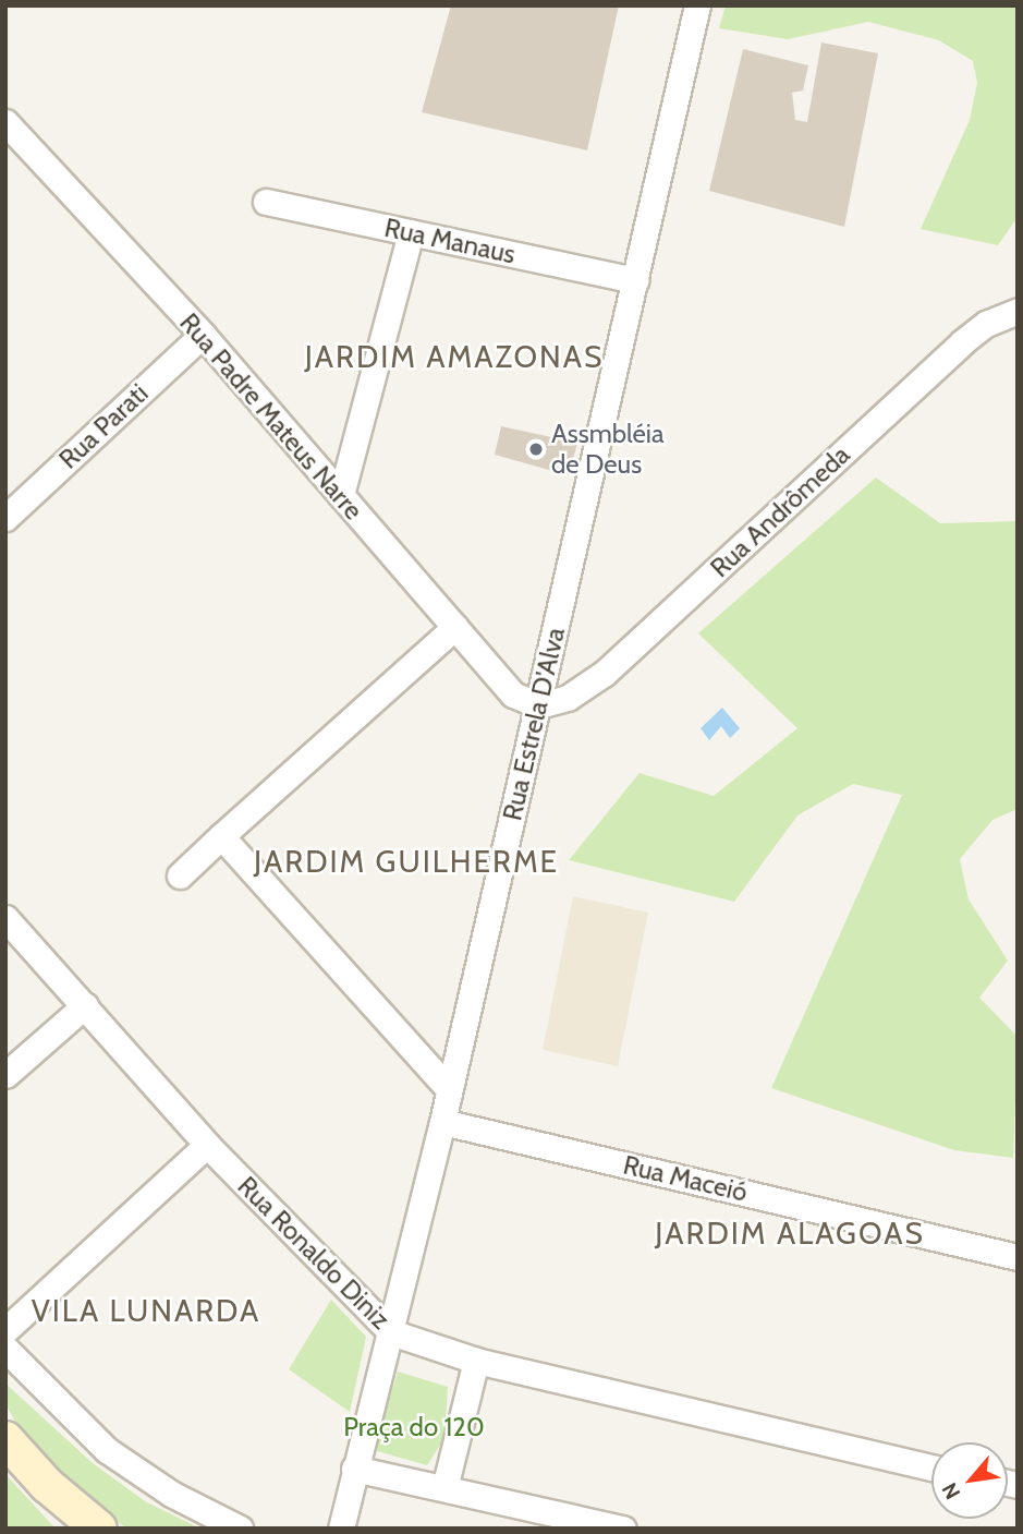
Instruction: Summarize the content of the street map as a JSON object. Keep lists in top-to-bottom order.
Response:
{
  "streets": {
    "street": [
      "Rua Manaus",
      "Rua Padre Mateus Narre",
      "Rua Parati",
      "Rua Andrômeda",
      "Rua Estrela D'Alva",
      "Rua Maceió",
      "Rua Ronaldo Diniz"
    ]
  },
  "crossings": [
    ["Rua Manaus", "Rua Estrela D'Alva"],
    ["Rua Padre Mateus Narre", "Rua Parati"],
    ["Rua Padre Mateus Narre", "Rua Andrômeda"],
    ["Rua Padre Mateus Narre", "Rua Estrela D'Alva"],
    ["Rua Andrômeda", "Rua Estrela D'Alva"],
    ["Rua Estrela D'Alva", "Rua Maceió"],
    ["Rua Estrela D'Alva", "Rua Ronaldo Diniz"]
  ],
  "districts": [
    "JARDIM AMAZONAS",
    "JARDIM GUILHERME",
    "JARDIM ALAGOAS",
    "VILA LUNARDA"
  ],
  "parks": ["Praça do 120"],
  "places": ["Assmbléia de Deus"],
  "north": "bottom left"
}
